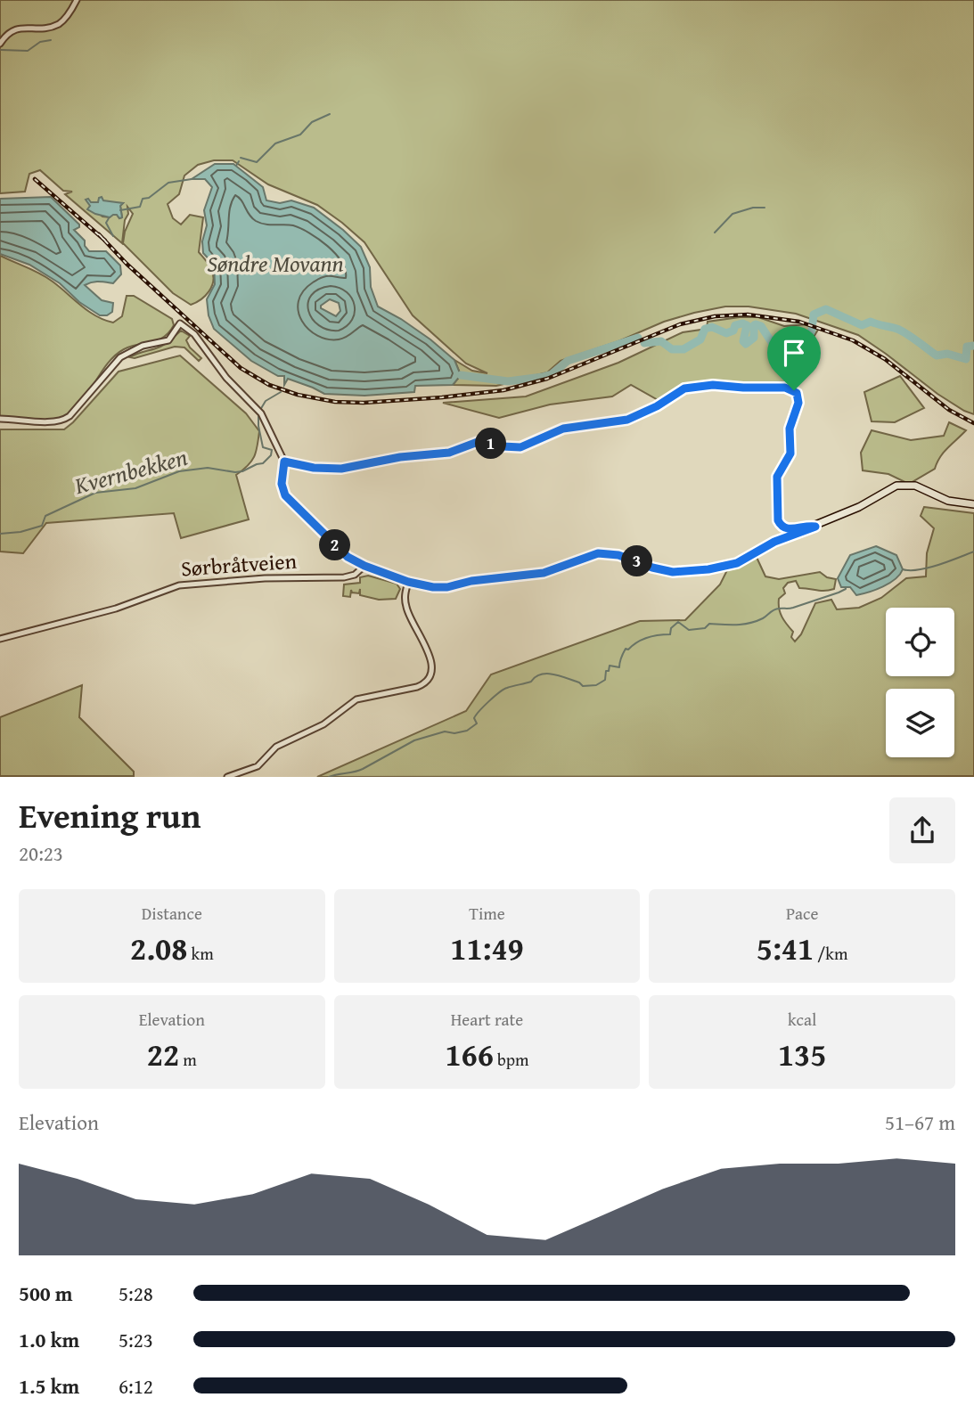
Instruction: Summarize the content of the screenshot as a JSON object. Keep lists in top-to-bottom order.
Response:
{
  "streets": {
    "street": ["Sørbråtveien"]
  },
  "water": ["Søndre Movann", "Kvernbekken"],
  "page": {
    "pins": ["1", "2", "3"],
    "heading": ["Evening run", "20:23"],
    "stats": [
      ["Distance", "2.08 km"],
      ["Time", "11:49"],
      ["Pace", "5:41 /km"],
      ["Elevation", "22 m"],
      ["Heart rate", "166 bpm"],
      ["kcal", "135"]
    ],
    "chart": ["Elevation", "51–67 m"],
    "list": [
      {
        "name": "500 m",
        "note": "5:28"
      },
      {
        "name": "1.0 km",
        "note": "5:23"
      },
      {
        "name": "1.5 km",
        "note": "6:12"
      }
    ]
  }
}
